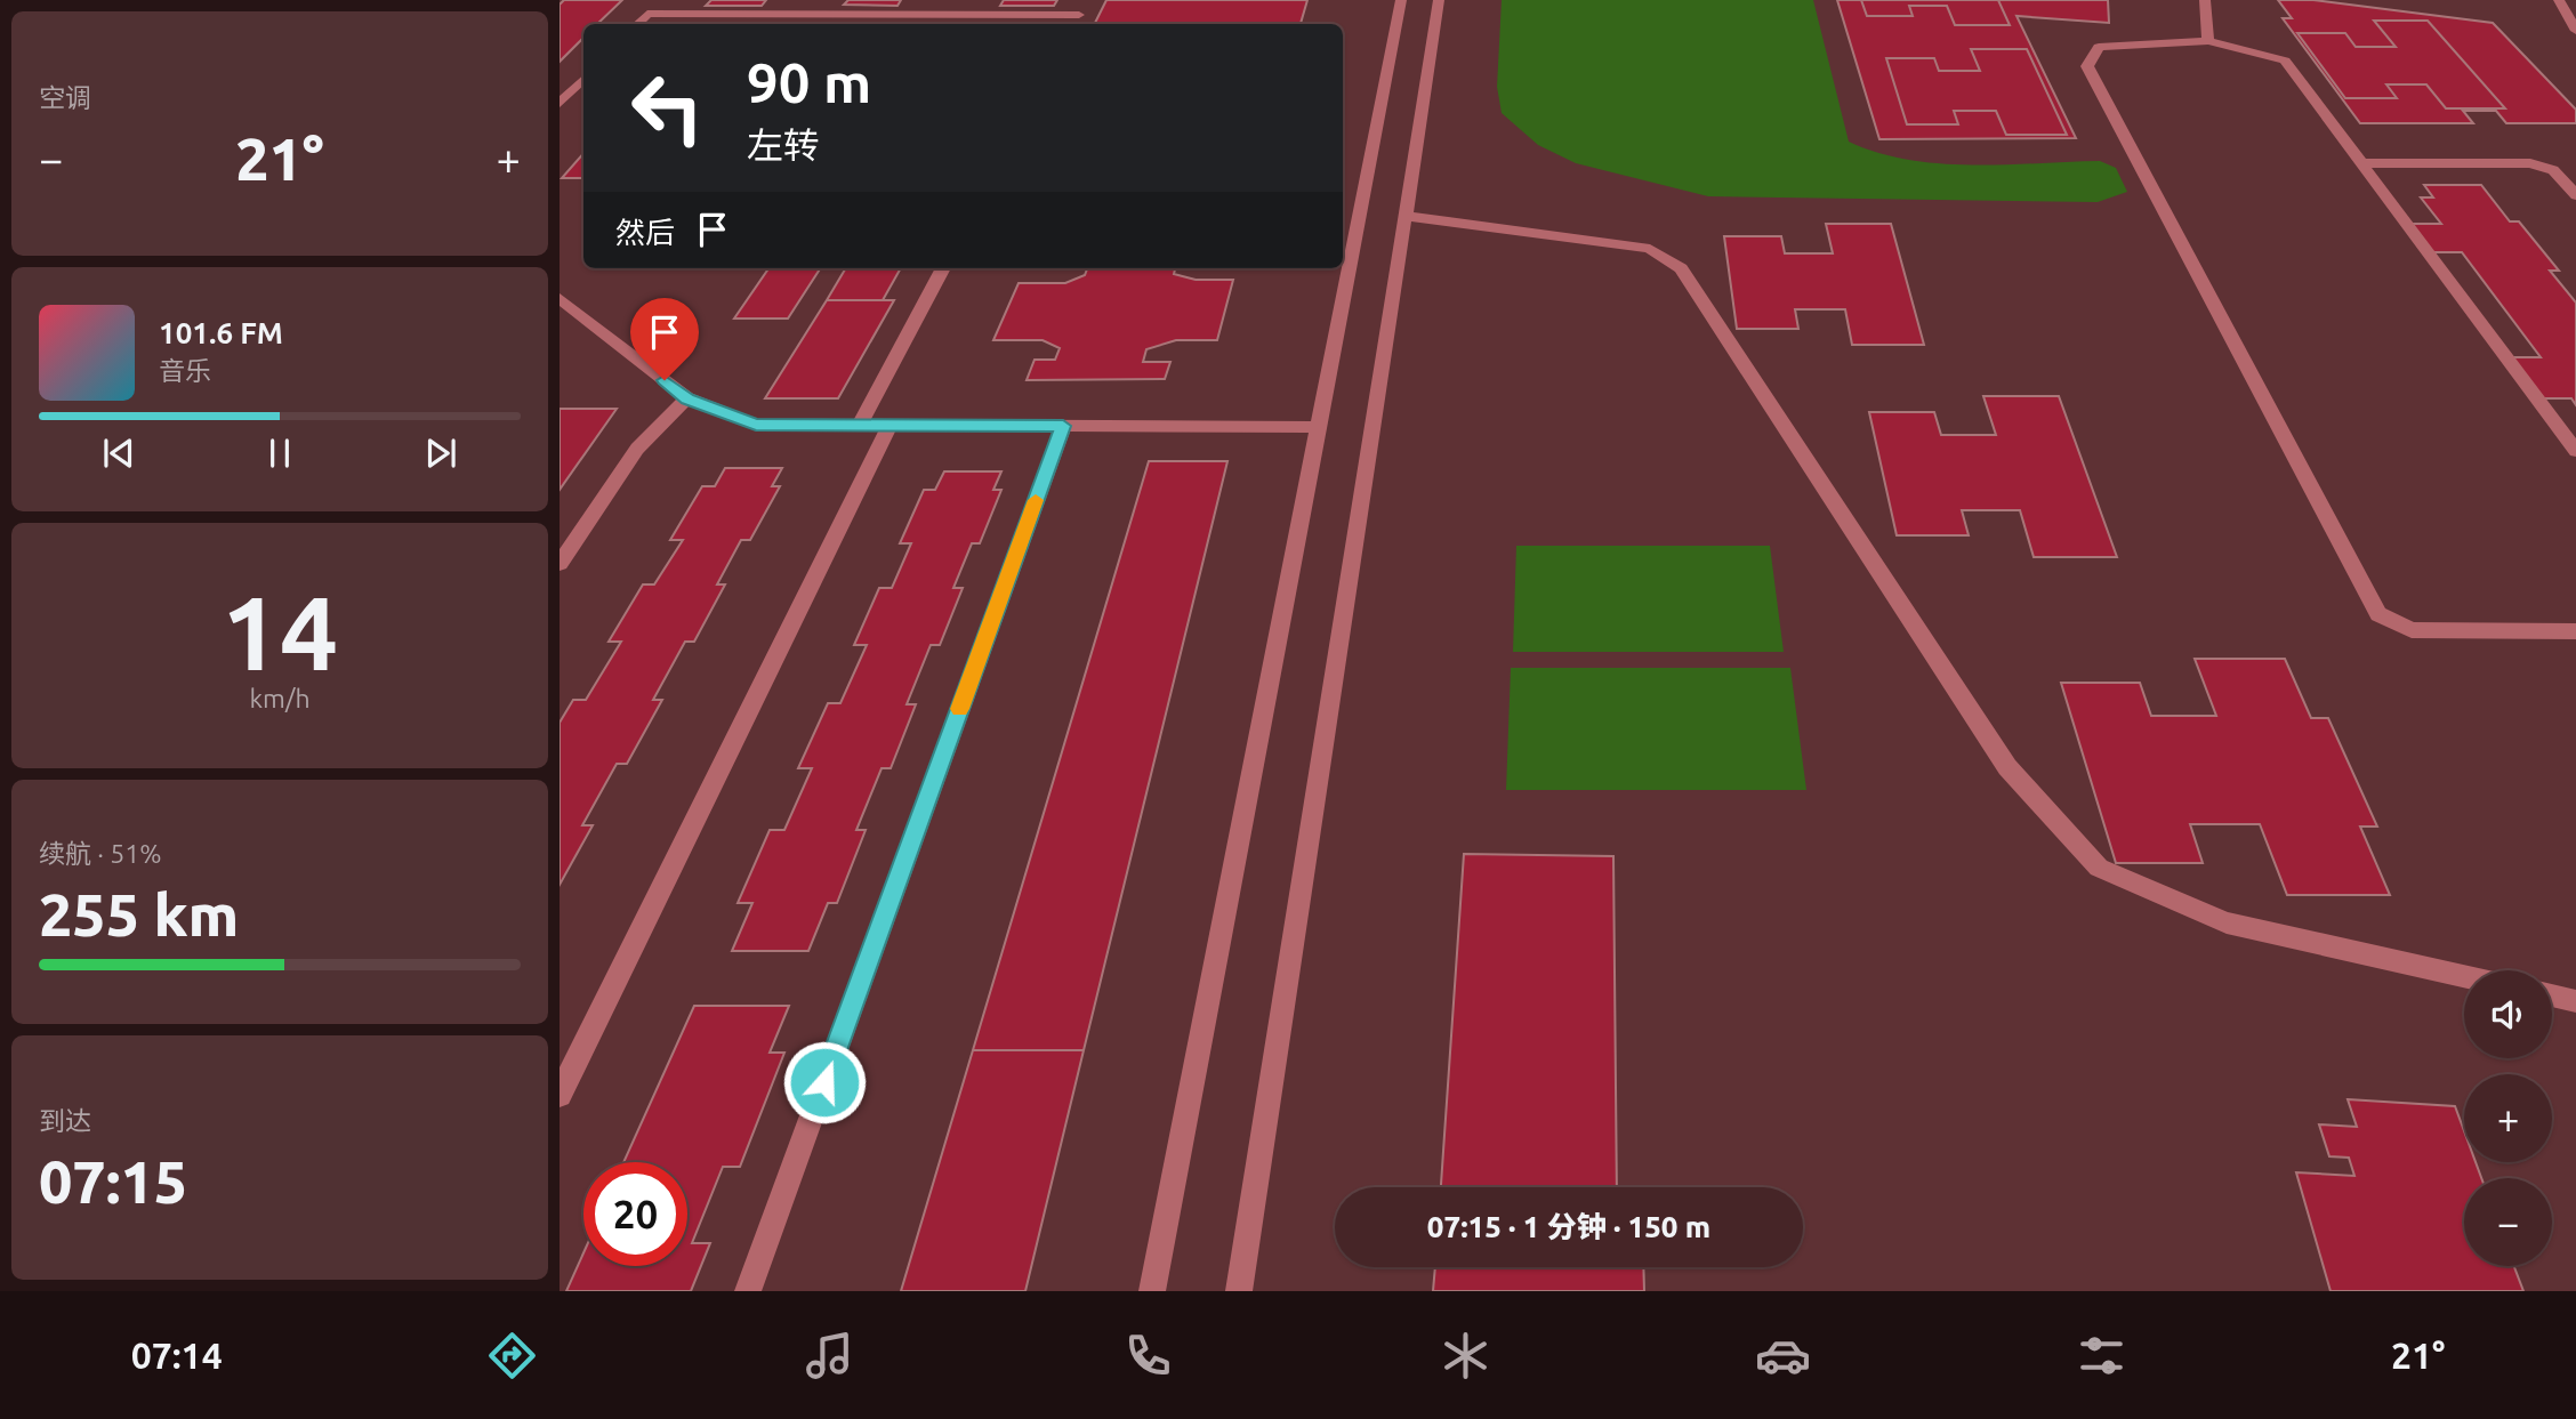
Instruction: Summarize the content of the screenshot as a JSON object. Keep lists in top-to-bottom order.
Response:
{
  "page": {
    "tile": [
      "空调",
      ["14", "km/h"],
      ["续航 · 51%", "255 km"],
      ["到达", "07:15"]
    ],
    "turn": ["90 m", "左转"],
    "heat": ["−", "21°", "+"],
    "then": "然后",
    "song": ["101.6 FM", "音乐"],
    "map_buttons": ["+", "−"],
    "limit": "20",
    "trip": "07:15 · 1 分钟 · 150 m",
    "tabs": ["07:14", "21°"]
  }
}
